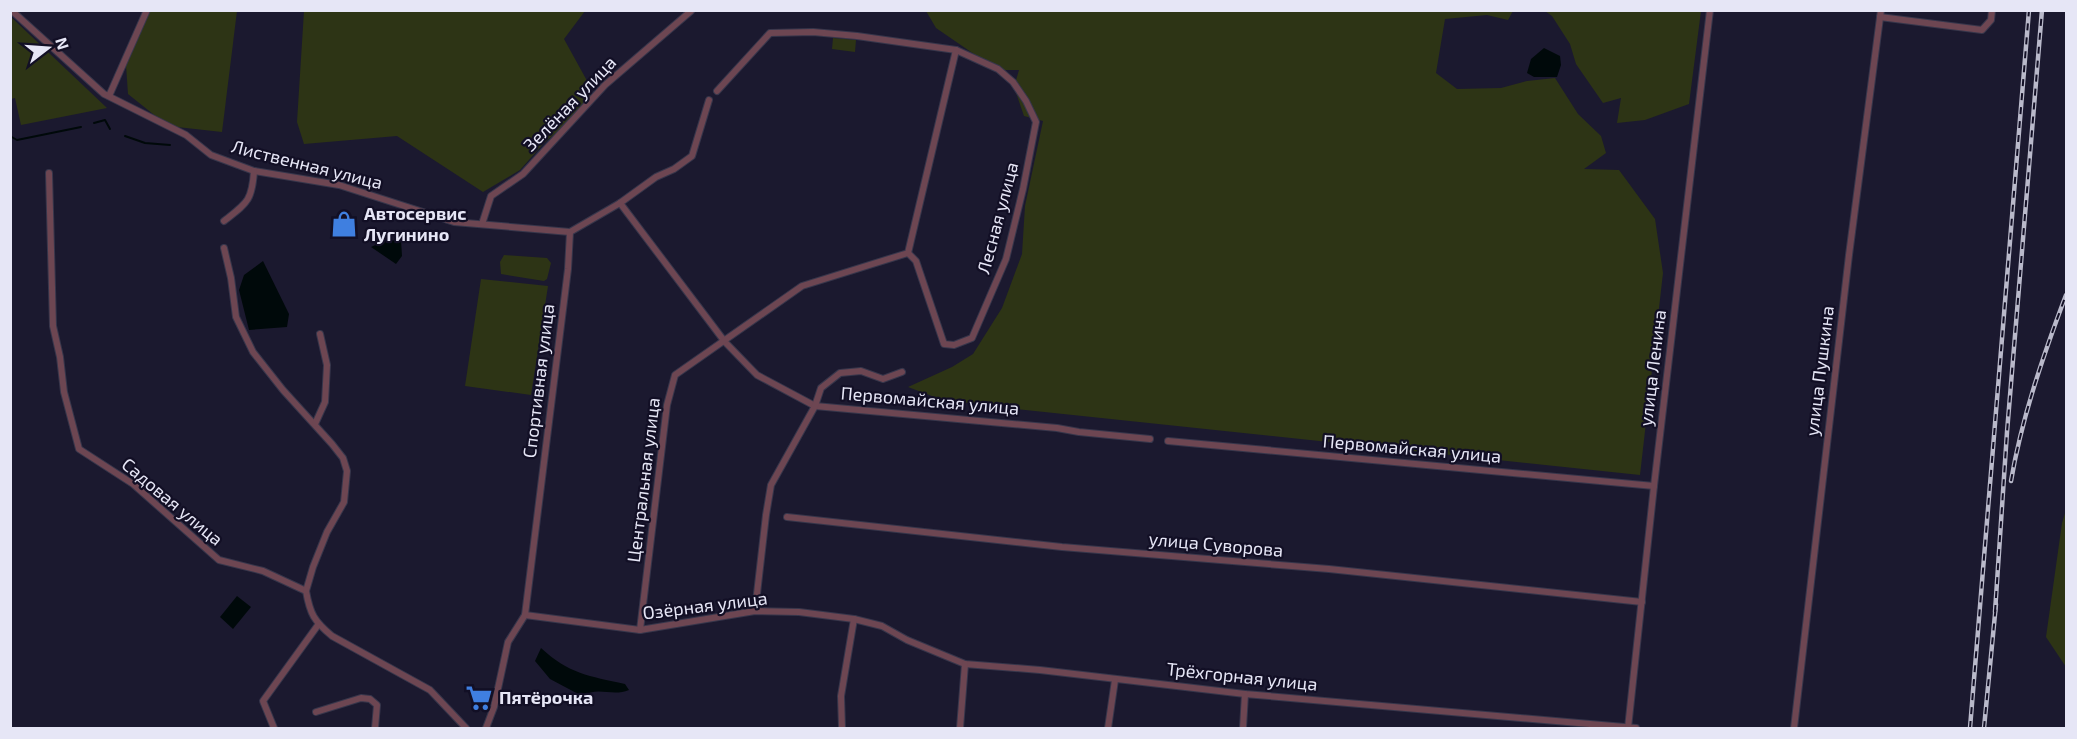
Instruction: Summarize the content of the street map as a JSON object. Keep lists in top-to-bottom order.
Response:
{
  "streets": {
    "street": [
      "Зелёная улица",
      "Лиственная улица",
      "Лесная улица",
      "улица Ленина",
      "улица Пушкина",
      "Спортивная улица",
      "Первомайская улица",
      "Центральная улица",
      "Садовая улица",
      "улица Суворова",
      "Озёрная улица",
      "Трёхгорная улица"
    ]
  },
  "crossings": [
    ["Зелёная улица", "Лиственная улица"],
    ["Лиственная улица", "Спортивная улица"],
    ["Лесная улица", "Центральная улица"],
    ["улица Ленина", "Первомайская улица"],
    ["улица Ленина", "улица Суворова"],
    ["улица Ленина", "Трёхгорная улица"],
    ["Спортивная улица", "Озёрная улица"],
    ["Центральная улица", "Озёрная улица"],
    ["Озёрная улица", "Трёхгорная улица"]
  ],
  "places": {
    "shop": ["Автосервис Лугинино"],
    "supermarket": ["Пятёрочка"]
  },
  "north": "right"
}
